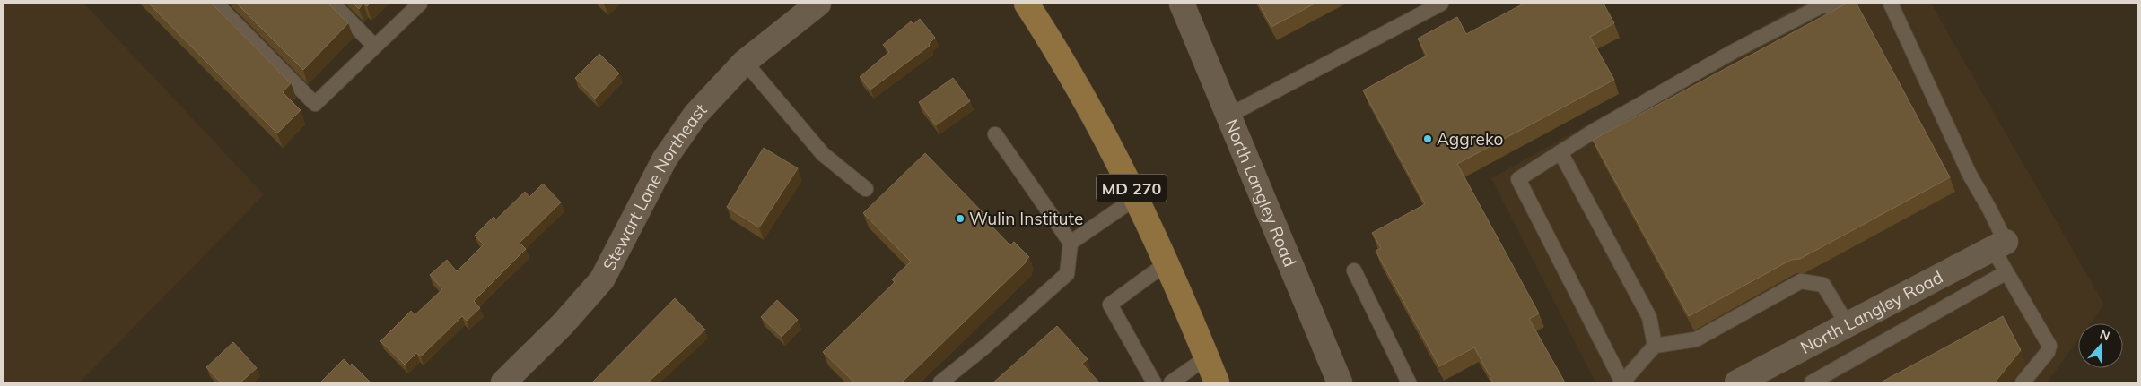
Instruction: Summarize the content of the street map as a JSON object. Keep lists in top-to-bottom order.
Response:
{
  "streets": {
    "main road": ["MD 270"],
    "street": ["Stewart Lane Northeast", "North Langley Road"]
  },
  "places": ["Aggreko", "Wulin Institute"],
  "north": "top"
}
